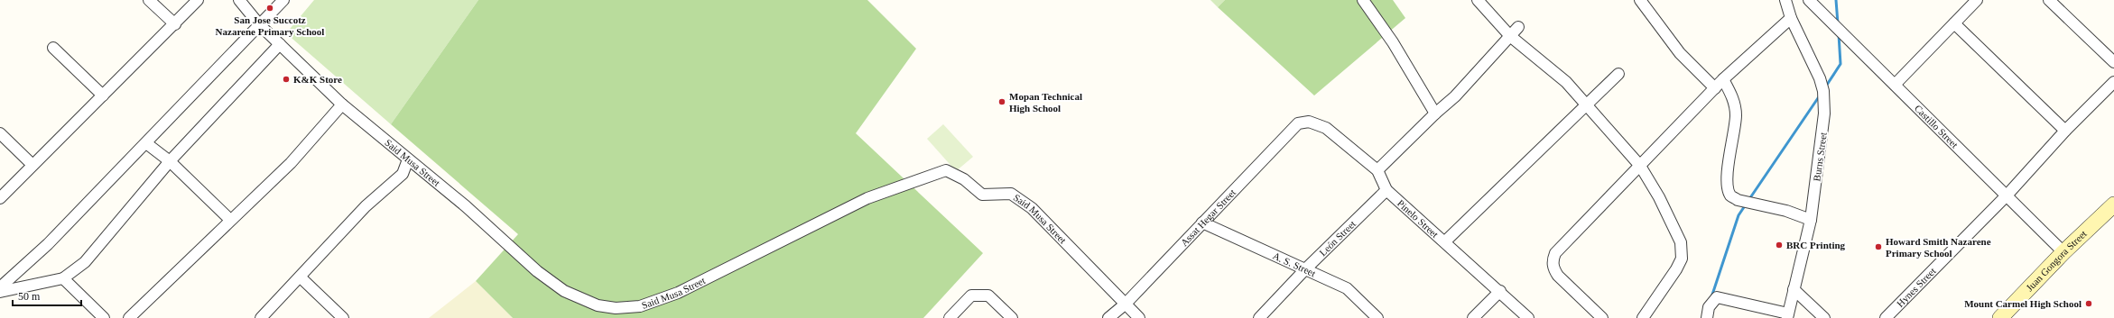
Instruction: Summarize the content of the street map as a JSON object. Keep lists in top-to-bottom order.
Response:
{
  "streets": {
    "street": [
      "Castillo Street",
      "Burns Street",
      "Said Musa Street",
      "Assat Hegar Street",
      "Pinelo Street",
      "León Street",
      "Juan Gongora Street",
      "A. S. Street",
      "Hynes Street"
    ]
  },
  "crossings": [
    ["Castillo Street", "Juan Gongora Street"],
    ["Castillo Street", "Hynes Street"],
    ["Said Musa Street", "Assat Hegar Street"],
    ["Assat Hegar Street", "Pinelo Street"],
    ["Assat Hegar Street", "A. S. Street"],
    ["Pinelo Street", "León Street"],
    ["León Street", "A. S. Street"]
  ],
  "places": [
    "San Jose Succotz Nazarene Primary School",
    "K&K Store",
    "Mopan Technical High School",
    "BRC Printing",
    "Howard Smith Nazarene Primary School",
    "Mount Carmel High School"
  ],
  "scale_bar": "50 m"
}
